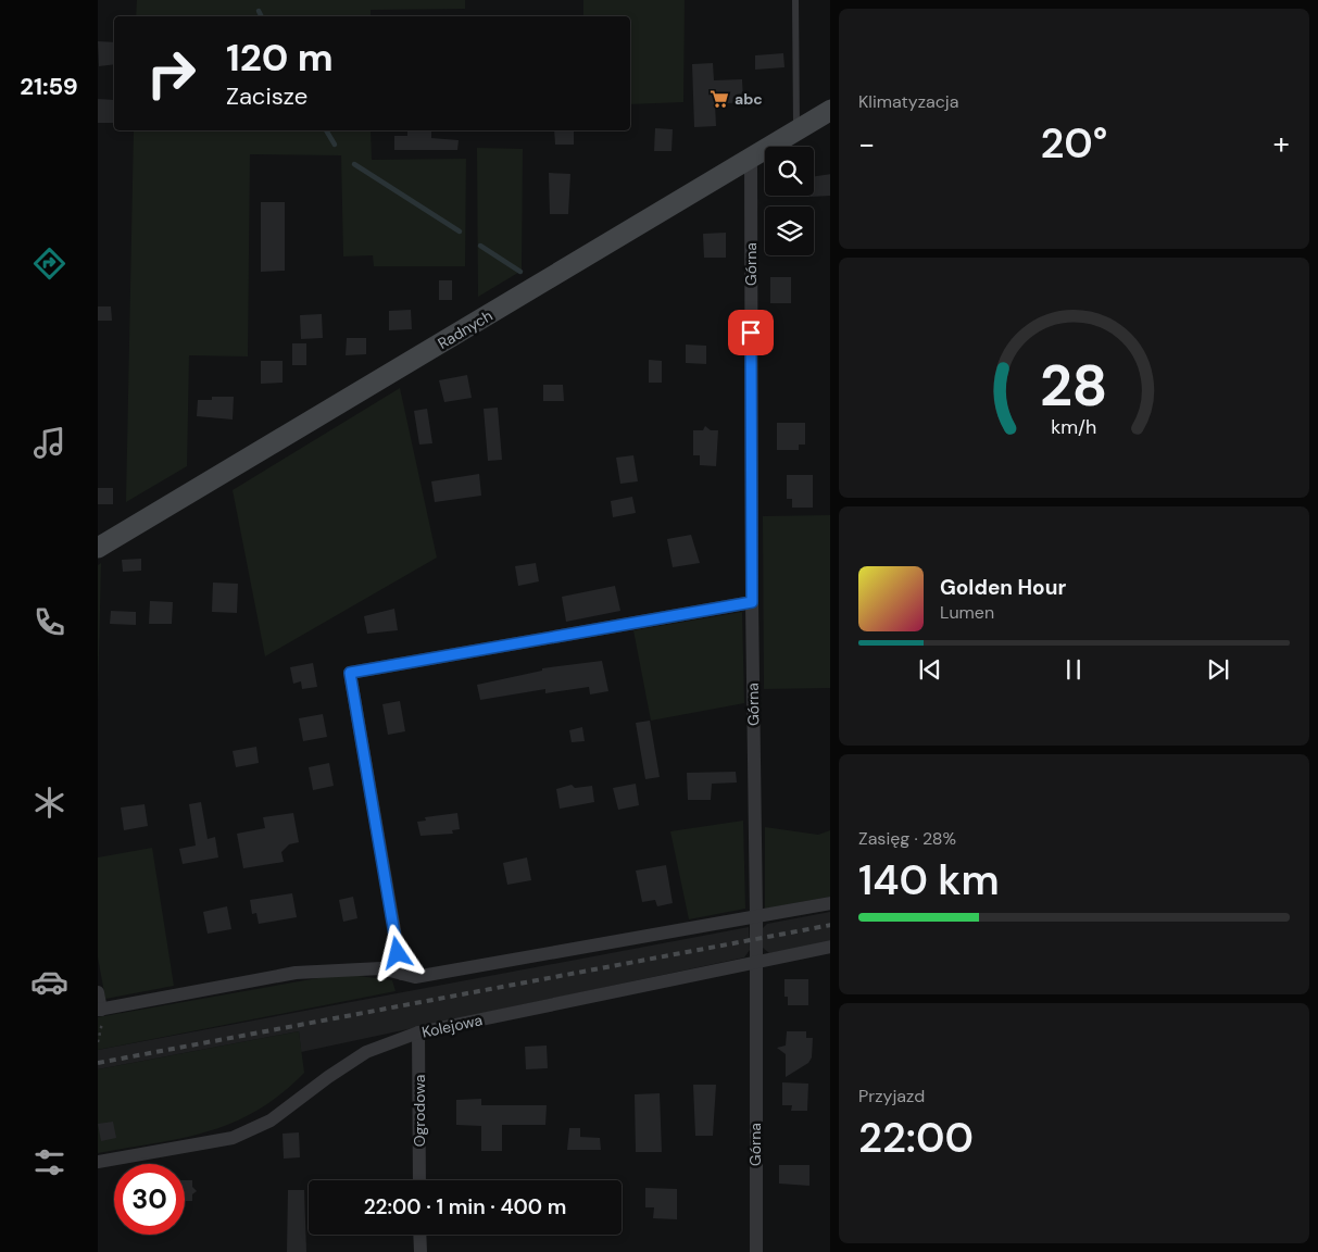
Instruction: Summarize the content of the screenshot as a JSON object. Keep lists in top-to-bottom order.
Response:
{
  "streets": {
    "street": [
      "Górna",
      "Radnych",
      "Kolejowa",
      "Ogrodowa"
    ]
  },
  "crossings": [
    ["Górna", "Radnych"],
    ["Górna", "Kolejowa"],
    ["Kolejowa", "Ogrodowa"]
  ],
  "places": {
    "supermarket": ["abc"]
  },
  "page": {
    "tabs": "21:59",
    "tile": [
      "Klimatyzacja",
      ["Zasięg · 28%", "140 km"],
      ["Przyjazd", "22:00"]
    ],
    "turn": ["120 m", "Zacisze"],
    "heat": ["−", "20°", "+"],
    "song": ["Golden Hour", "Lumen"],
    "limit": "30",
    "trip": "22:00 · 1 min · 400 m",
    "gauge": ["28", "km/h"]
  }
}
